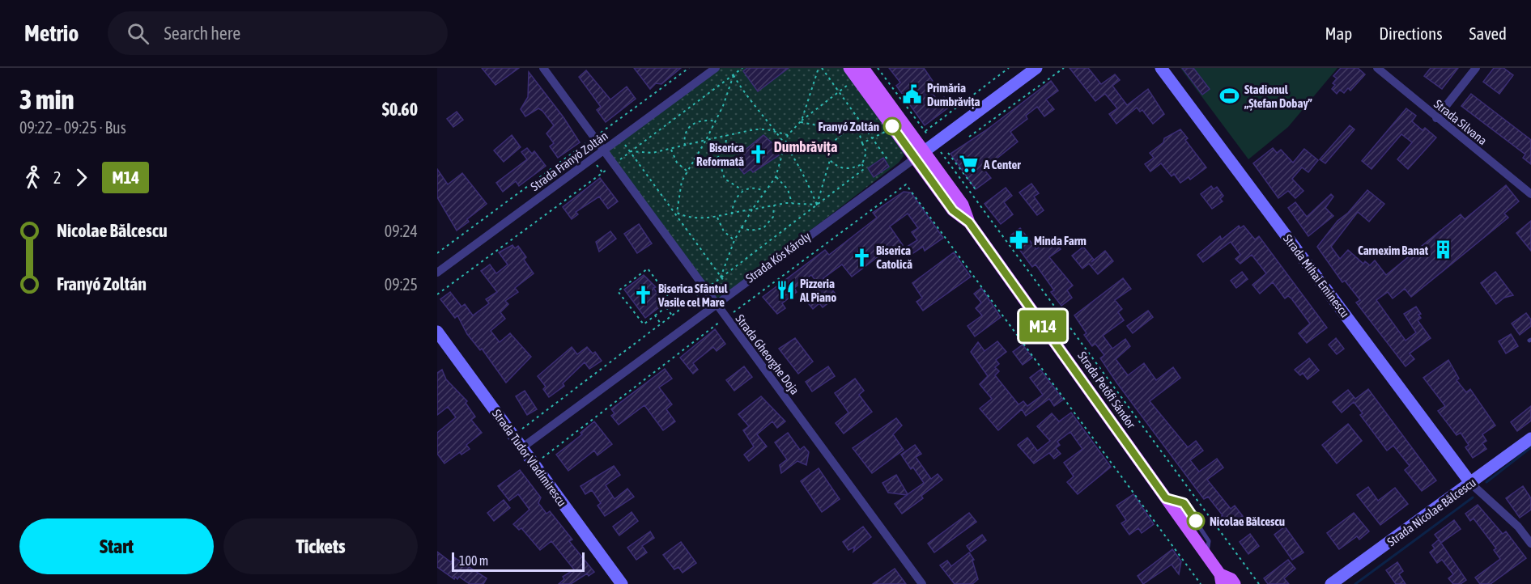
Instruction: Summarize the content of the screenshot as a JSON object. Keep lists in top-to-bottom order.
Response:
{
  "streets": {
    "main road": ["Strada Petőfi Sándor"],
    "street": [
      "Strada Silvana",
      "Strada Franyó Zoltán",
      "Strada Kós Károly",
      "Strada Mihai Eminescu",
      "Strada Gheorghe Doja",
      "Strada Tudor Vladimirescu",
      "Strada Nicolae Bălcescu"
    ]
  },
  "crossings": [
    ["Strada Franyó Zoltán", "Strada Gheorghe Doja"],
    ["Strada Kós Károly", "Strada Gheorghe Doja"],
    ["Strada Kós Károly", "Strada Petőfi Sándor"],
    ["Strada Kós Károly", "Strada Tudor Vladimirescu"],
    ["Strada Mihai Eminescu", "Strada Nicolae Bălcescu"]
  ],
  "districts": ["Dumbrăvița"],
  "places": {
    "public building": ["Primăria Dumbrăvița"],
    "sports": ["Stadionul „Ștefan Dobay”"],
    "other": ["Franyó Zoltán", "Nicolae Bălcescu"],
    "church": ["Biserica Reformată", "Biserica Catolică", "Biserica Sfântul Vasile cel Mare"],
    "supermarket": ["A Center"],
    "pharmacy": ["Minda Farm"],
    "building": ["Carnexim Banat"],
    "restaurant": ["Pizzeria Al Piano"]
  },
  "lines": ["bus line M14"],
  "scale_bar": "100 m",
  "page": {
    "header": "Metrio",
    "search": "Search here",
    "nav": ["Map", "Directions", "Saved"],
    "heading": ["3 min", "09:22 – 09:25 · Bus", "$0.60"],
    "on_map": "M14",
    "legs": ["2", "M14"],
    "list": [
      {
        "name": "Nicolae Bălcescu",
        "value": "09:24"
      },
      {
        "name": "Franyó Zoltán",
        "value": "09:25"
      }
    ],
    "buttons": ["Start", "Tickets"],
    "scale": "100 m"
  }
}
